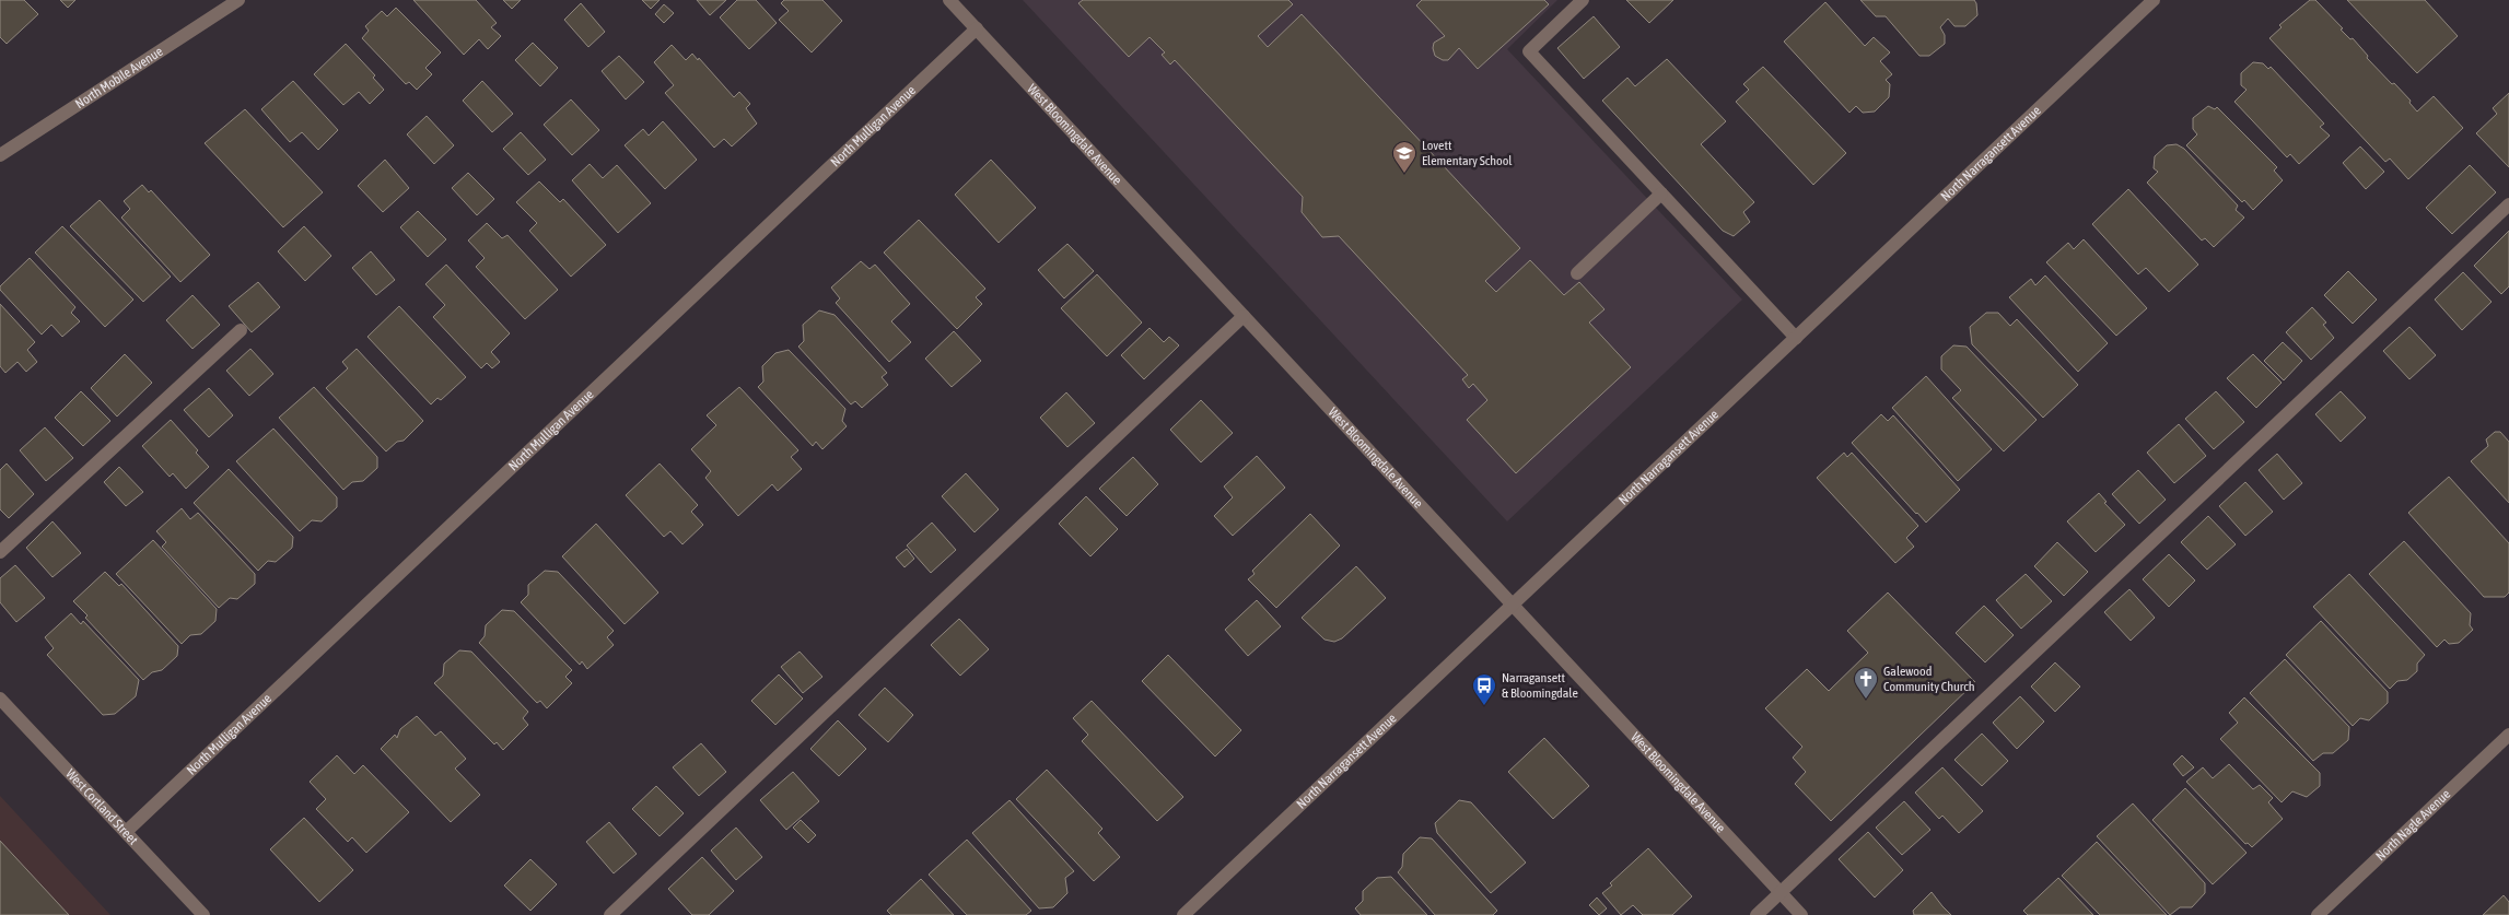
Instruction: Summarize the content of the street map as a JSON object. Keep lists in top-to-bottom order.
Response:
{
  "streets": {
    "street": [
      "North Mobile Avenue",
      "North Mulligan Avenue",
      "West Bloomingdale Avenue",
      "North Narragansett Avenue",
      "West Cortland Street",
      "North Nagle Avenue"
    ]
  },
  "crossings": [
    ["North Mulligan Avenue", "West Bloomingdale Avenue"],
    ["North Mulligan Avenue", "West Cortland Street"],
    ["West Bloomingdale Avenue", "North Narragansett Avenue"]
  ],
  "places": {
    "school or university": ["Lovett Elementary School"],
    "church": ["Galewood Community Church"],
    "bus stop": ["Narragansett & Bloomingdale"]
  }
}
